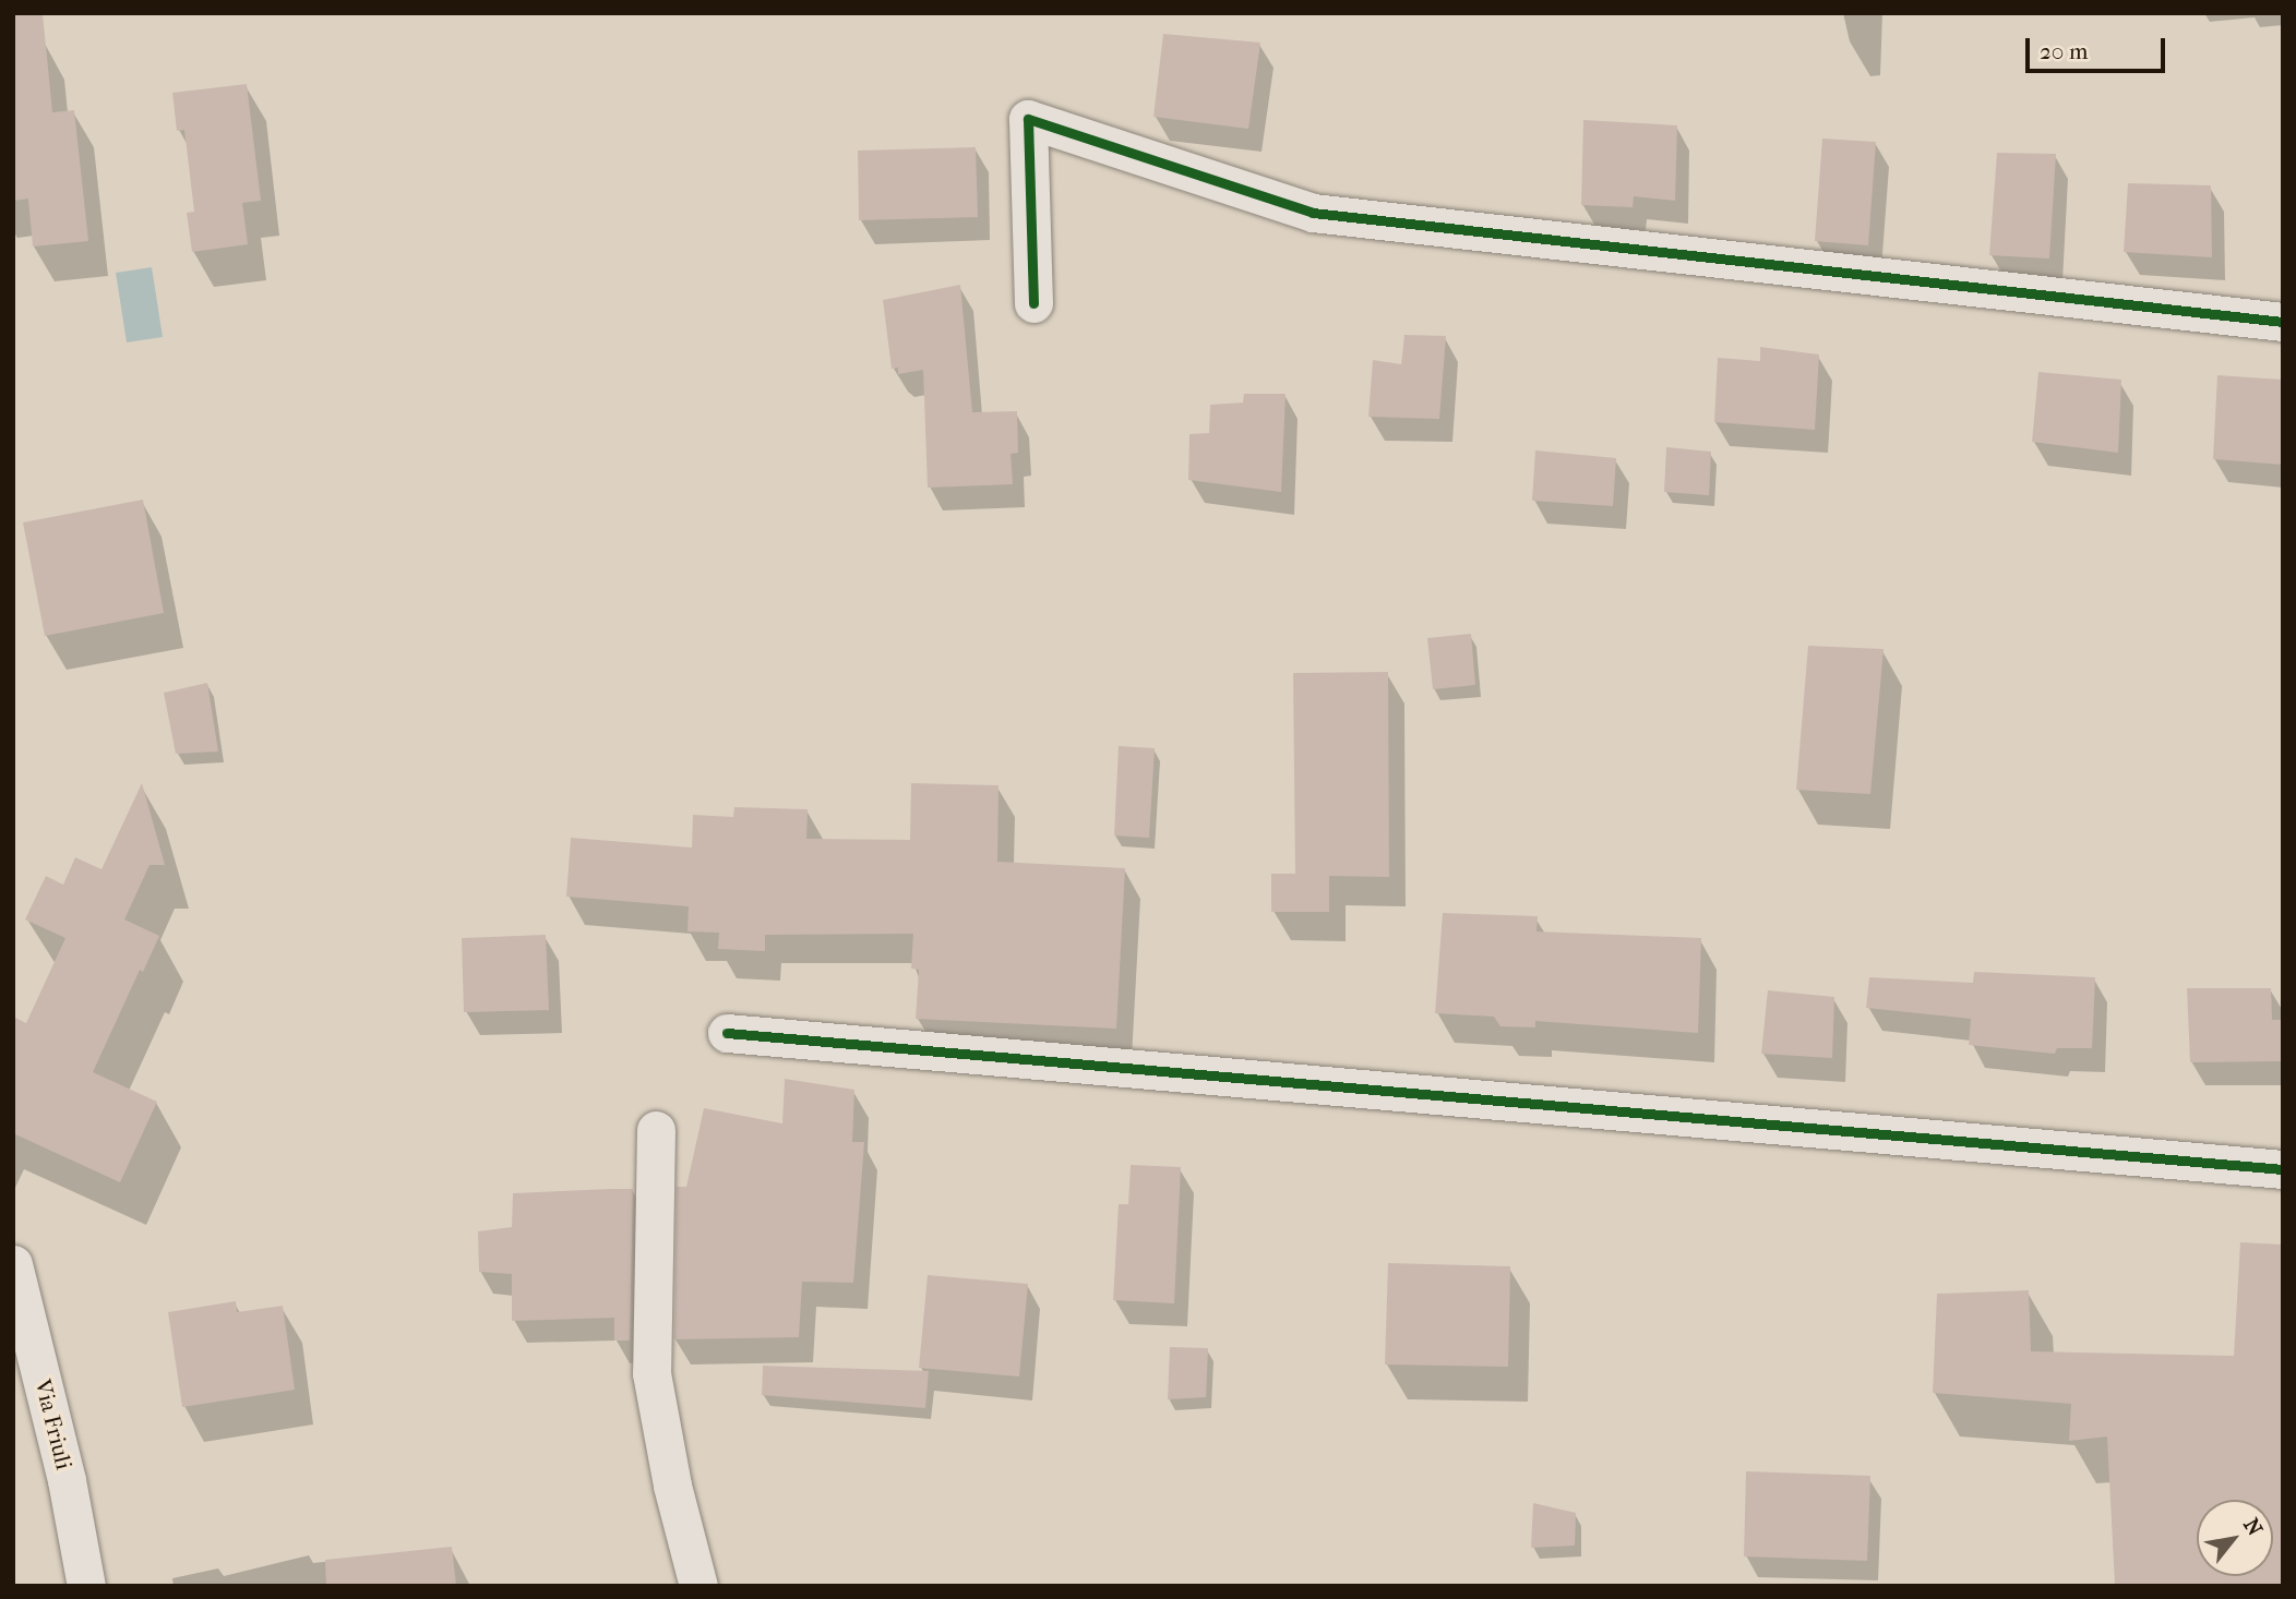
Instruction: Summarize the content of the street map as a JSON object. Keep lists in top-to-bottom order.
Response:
{
  "streets": {
    "street": ["Via Friuli"]
  },
  "scale_bar": "20 m",
  "north": "top right"
}
